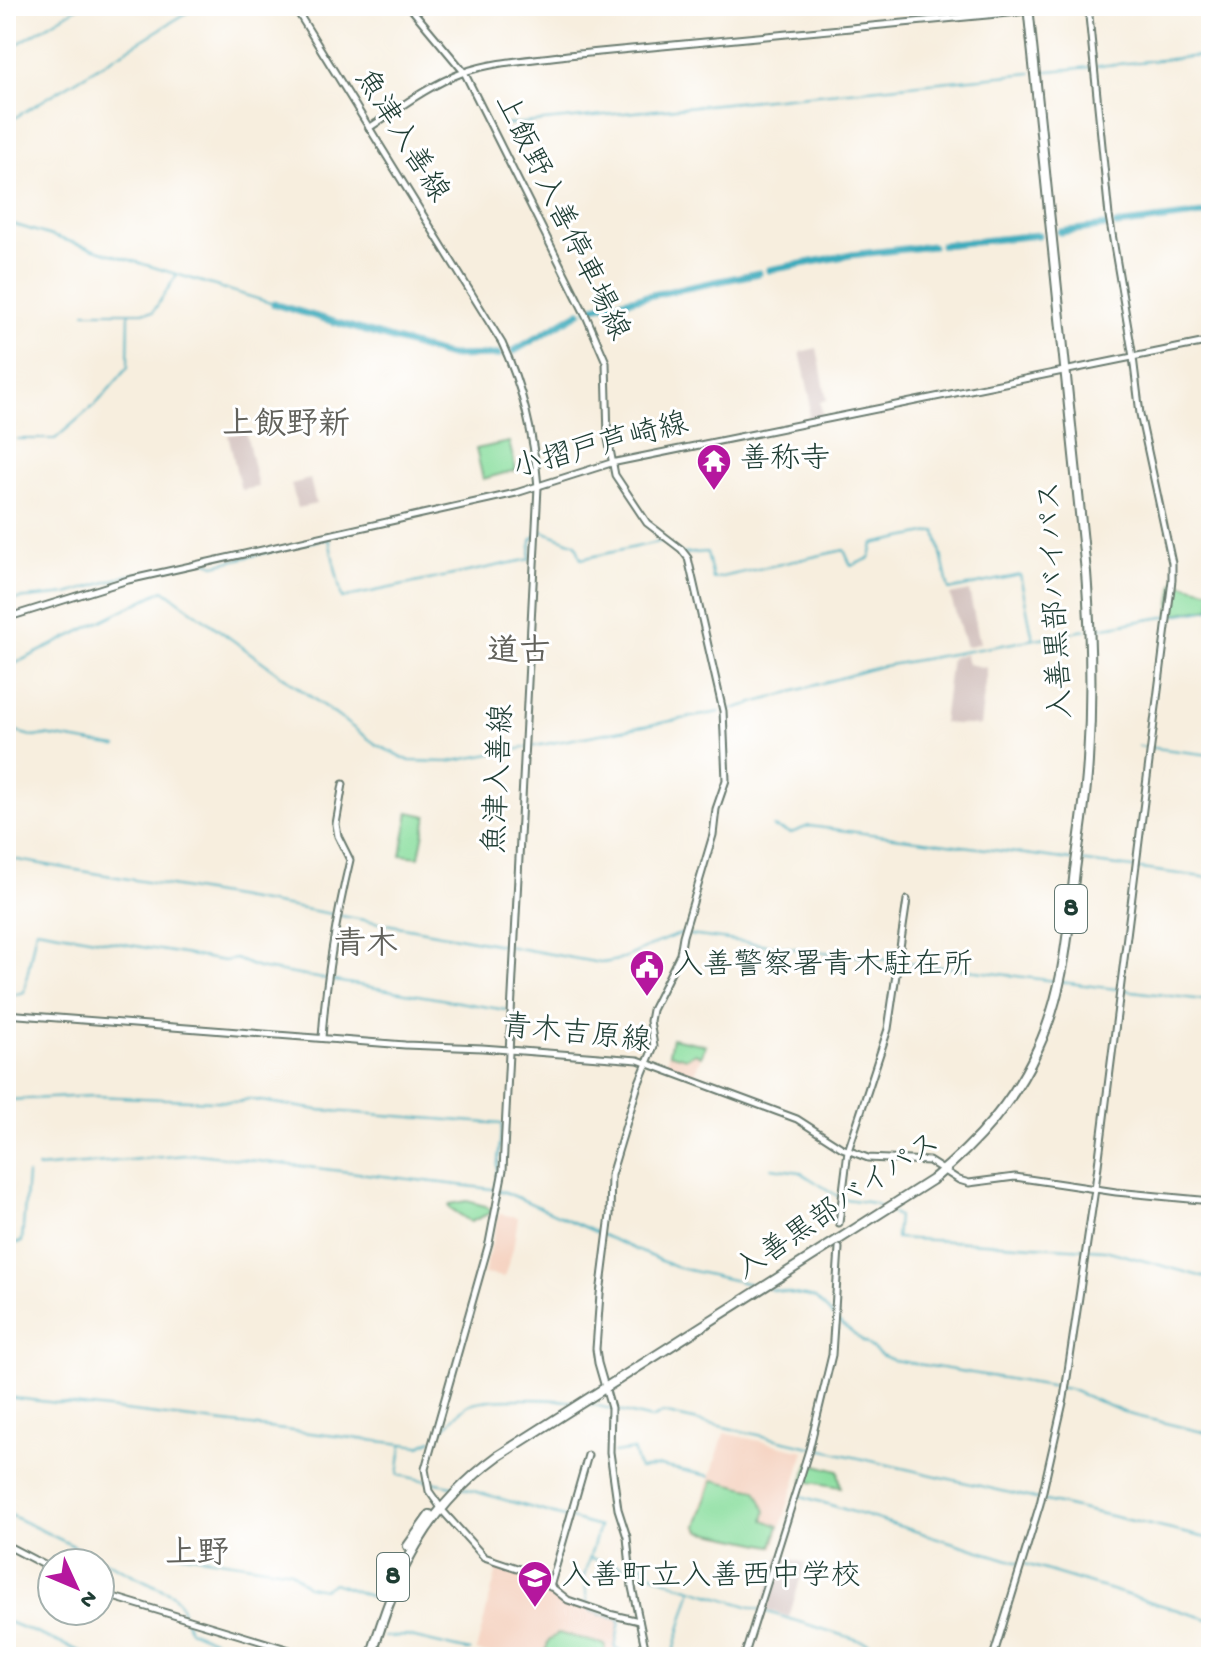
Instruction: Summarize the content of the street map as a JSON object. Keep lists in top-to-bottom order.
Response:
{
  "streets": {
    "highway": ["入善黒部バイパス", "8"],
    "main road": [
      "魚津入善線",
      "上飯野入善停車場線",
      "小摺戸芦崎線",
      "青木吉原線"
    ]
  },
  "crossings": [
    ["魚津入善線", "上飯野入善停車場線"],
    ["魚津入善線", "小摺戸芦崎線"],
    ["魚津入善線", "入善黒部バイパス"],
    ["魚津入善線", "8"],
    ["魚津入善線", "青木吉原線"],
    ["上飯野入善停車場線", "小摺戸芦崎線"],
    ["上飯野入善停車場線", "入善黒部バイパス"],
    ["上飯野入善停車場線", "青木吉原線"],
    ["小摺戸芦崎線", "入善黒部バイパス"],
    ["入善黒部バイパス", "8"],
    ["入善黒部バイパス", "青木吉原線"]
  ],
  "districts": [
    "上飯野新",
    "道古",
    "青木",
    "上野"
  ],
  "places": {
    "temple": ["善称寺"],
    "public building": ["入善警察署青木駐在所"],
    "school or university": ["入善町立入善西中学校"]
  },
  "north": "bottom right"
}
